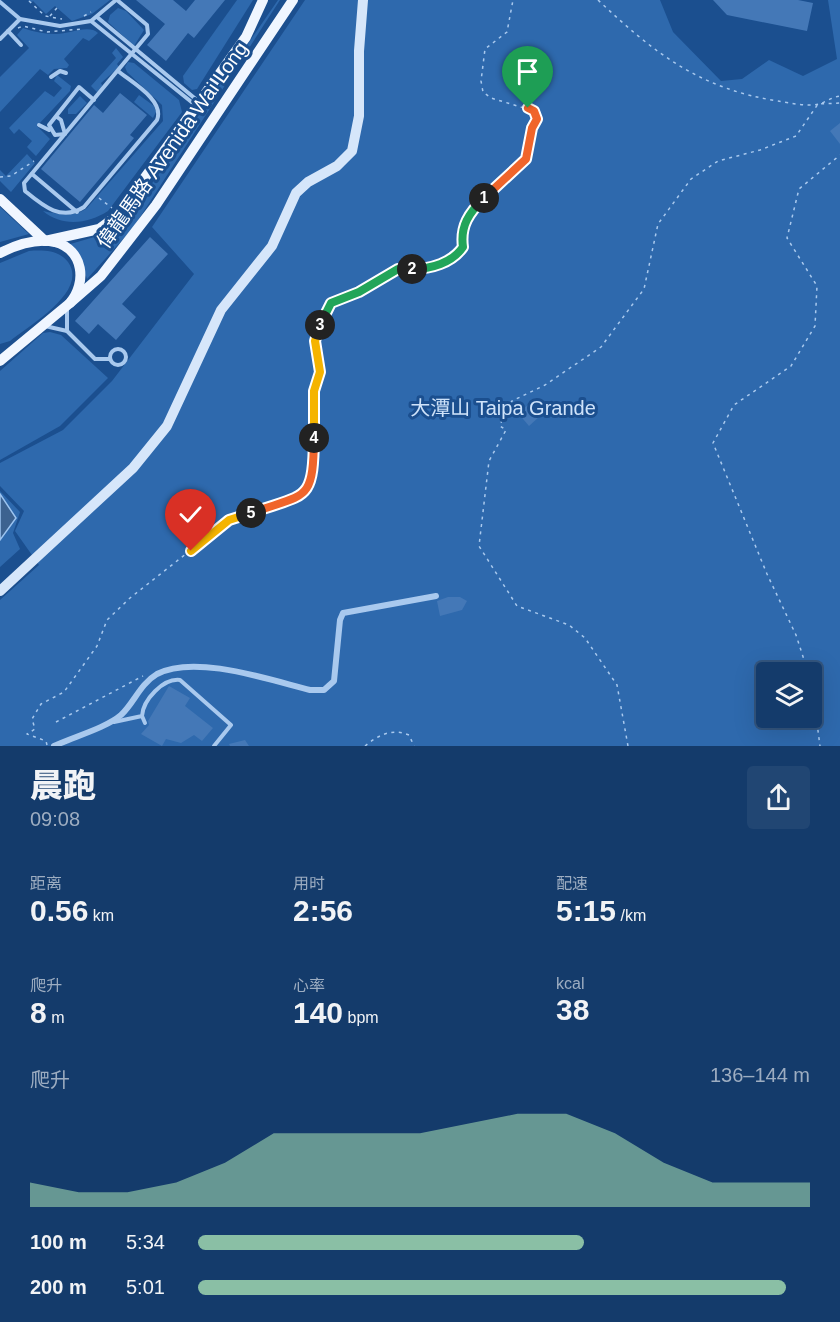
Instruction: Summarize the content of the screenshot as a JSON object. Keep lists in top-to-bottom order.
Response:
{
  "streets": {
    "main road": ["偉龍馬路 Avenida Wai Long"]
  },
  "parks": ["大潭山 Taipa Grande"],
  "page": {
    "pins": [
      "1",
      "2",
      "3",
      "4",
      "5"
    ],
    "heading": ["晨跑", "09:08"],
    "stats": [
      ["距离", "0.56 km"],
      ["用时", "2:56"],
      ["配速", "5:15 /km"],
      ["爬升", "8 m"],
      ["心率", "140 bpm"],
      ["kcal", "38"]
    ],
    "chart": ["爬升", "136–144 m"],
    "list": [
      {
        "name": "100 m",
        "note": "5:34"
      },
      {
        "name": "200 m",
        "note": "5:01"
      }
    ]
  }
}
